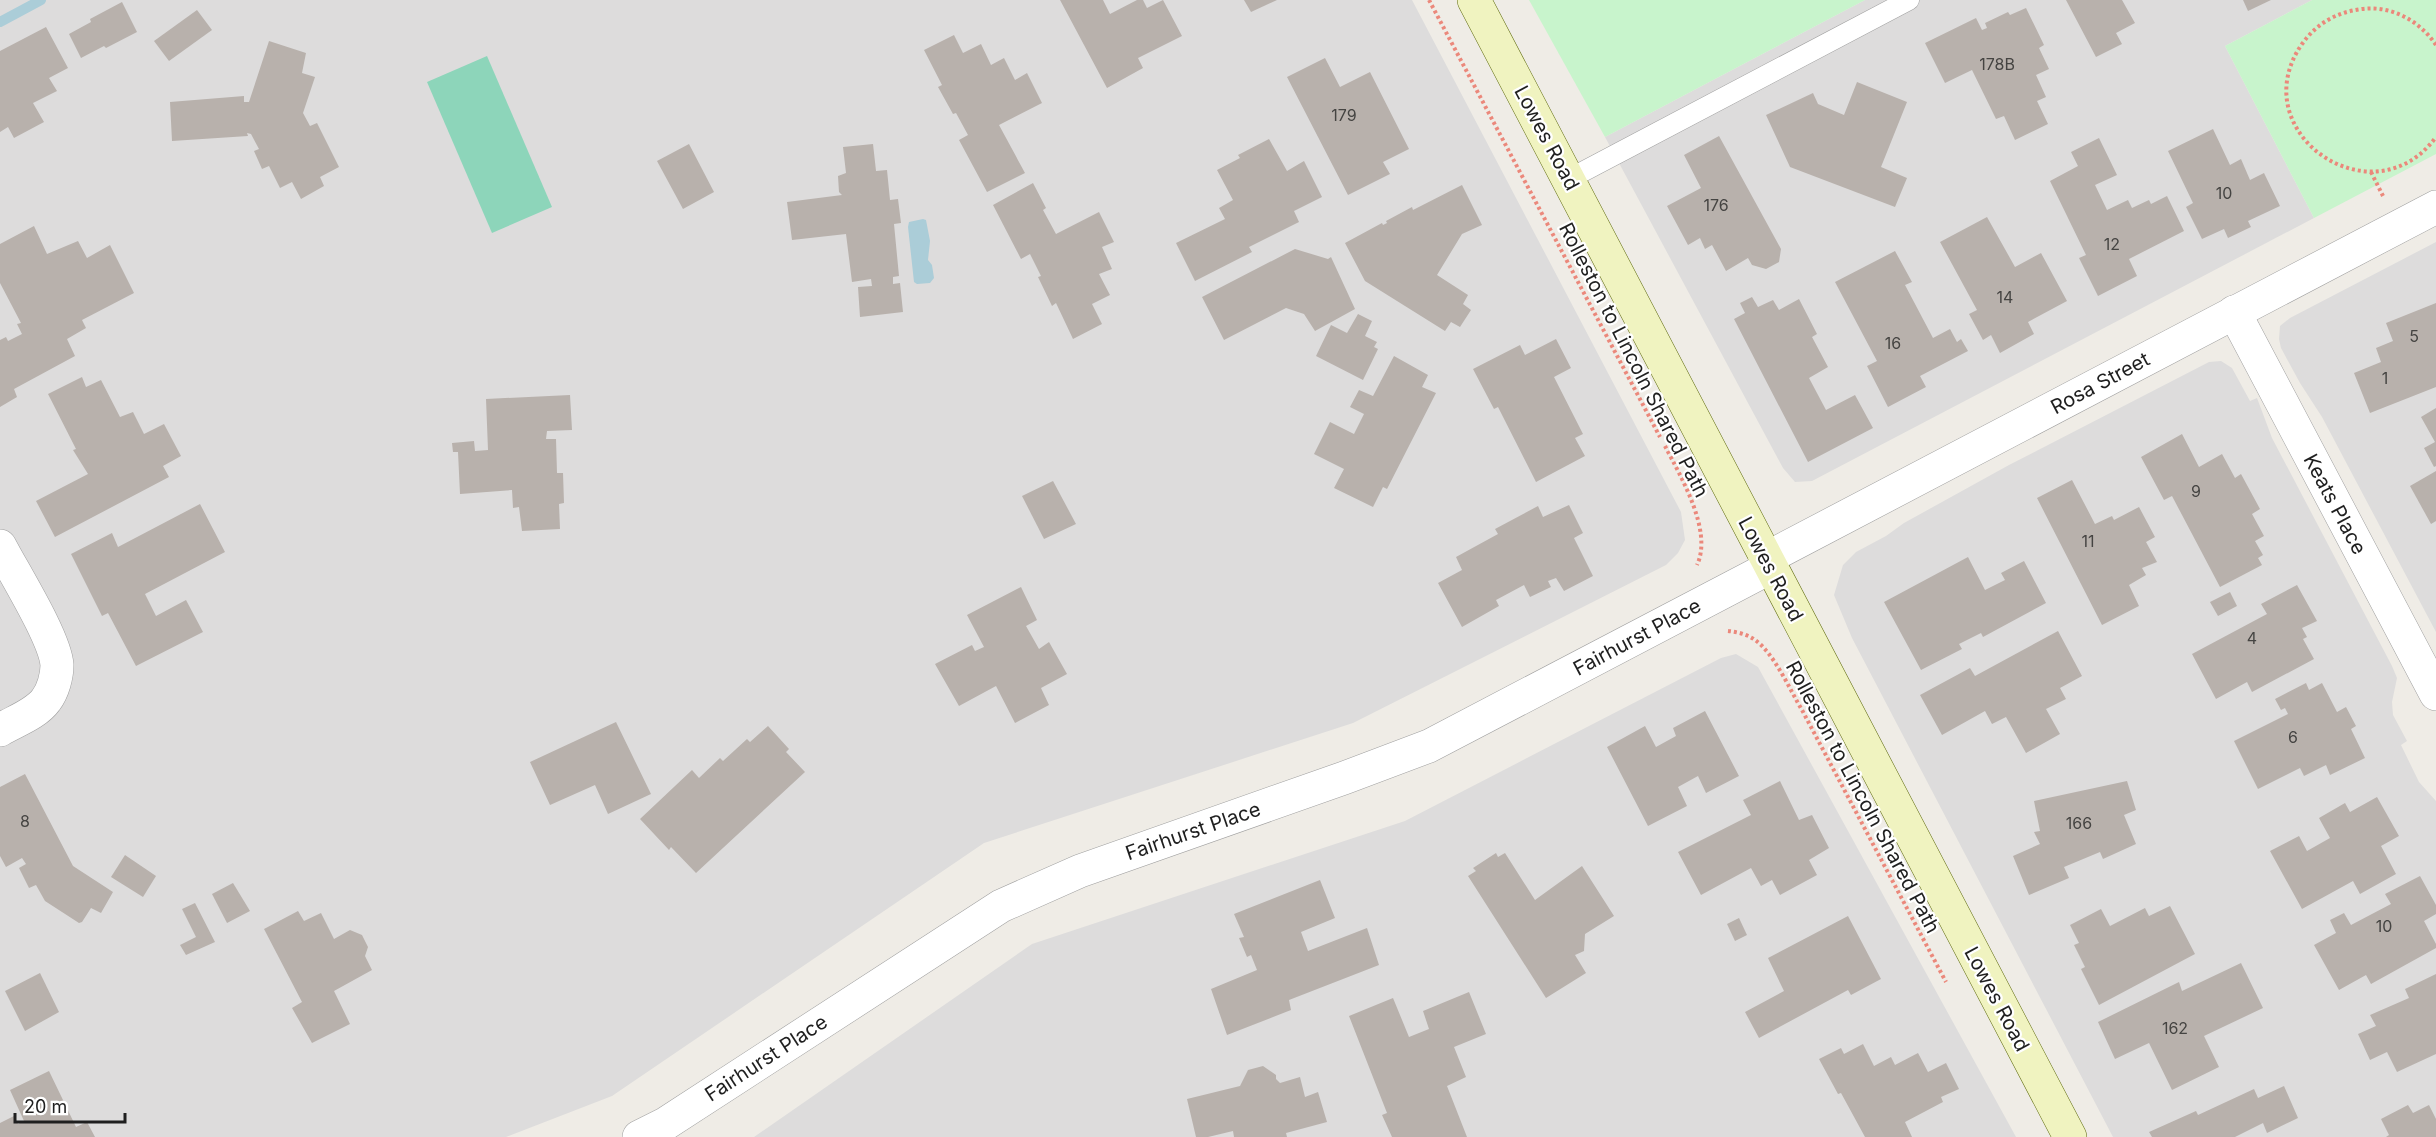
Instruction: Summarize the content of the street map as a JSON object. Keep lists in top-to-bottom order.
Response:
{
  "streets": {
    "main road": ["Lowes Road"],
    "street": ["Rosa Street", "Keats Place", "Fairhurst Place"],
    "path": ["Rolleston to Lincoln Shared Path"]
  },
  "crossings": [
    ["Lowes Road", "Rosa Street"],
    ["Lowes Road", "Fairhurst Place"],
    ["Rosa Street", "Keats Place"],
    ["Rosa Street", "Fairhurst Place"]
  ],
  "house_numbers": [
    "178B",
    "179",
    "10",
    "176",
    "12",
    "14",
    "5",
    "16",
    "1",
    "9",
    "11",
    "4",
    "6",
    "8",
    "166",
    "10",
    "162"
  ],
  "scale_bar": "20 m"
}
